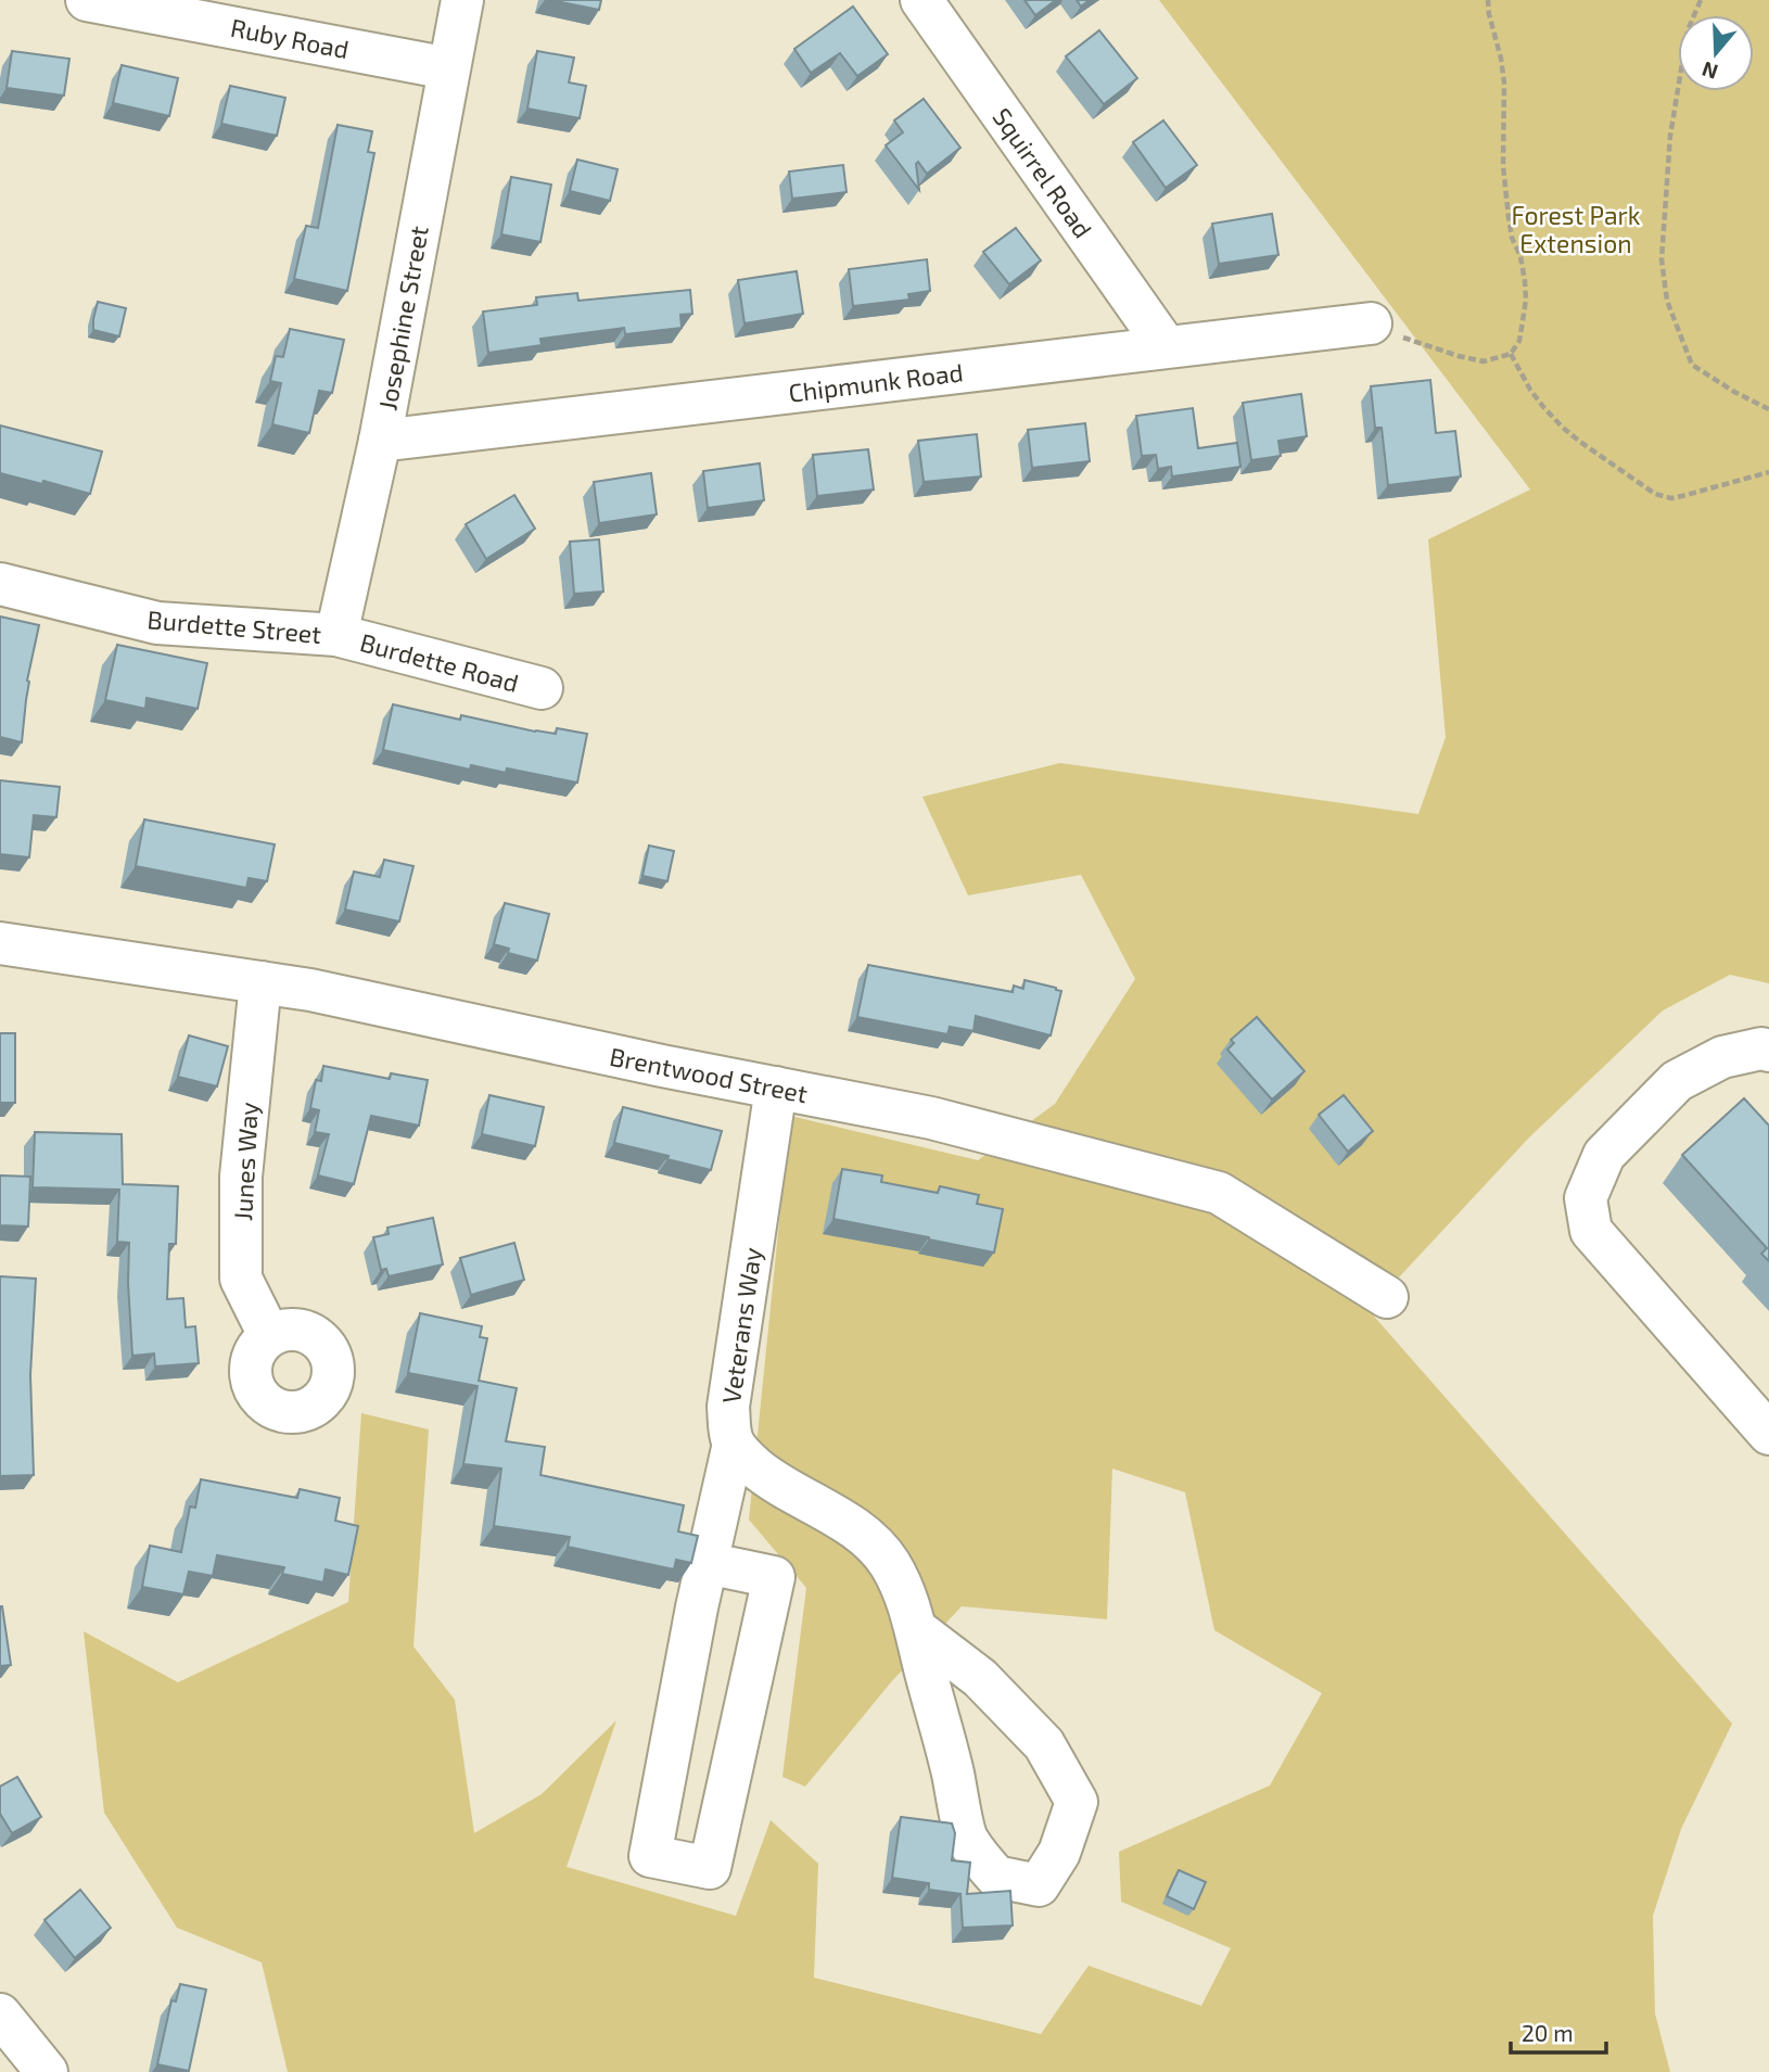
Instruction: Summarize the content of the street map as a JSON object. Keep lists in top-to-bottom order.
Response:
{
  "streets": {
    "street": [
      "Ruby Road",
      "Squirrel Road",
      "Josephine Street",
      "Chipmunk Road",
      "Burdette Street",
      "Burdette Road",
      "Brentwood Street",
      "Junes Way",
      "Veterans Way"
    ]
  },
  "crossings": [
    ["Ruby Road", "Josephine Street"],
    ["Squirrel Road", "Chipmunk Road"],
    ["Josephine Street", "Chipmunk Road"],
    ["Josephine Street", "Burdette Street"],
    ["Josephine Street", "Burdette Road"],
    ["Burdette Street", "Burdette Road"],
    ["Brentwood Street", "Junes Way"],
    ["Brentwood Street", "Veterans Way"]
  ],
  "parks": ["Forest Park Extension"],
  "scale_bar": "20 m",
  "north": "bottom"
}
